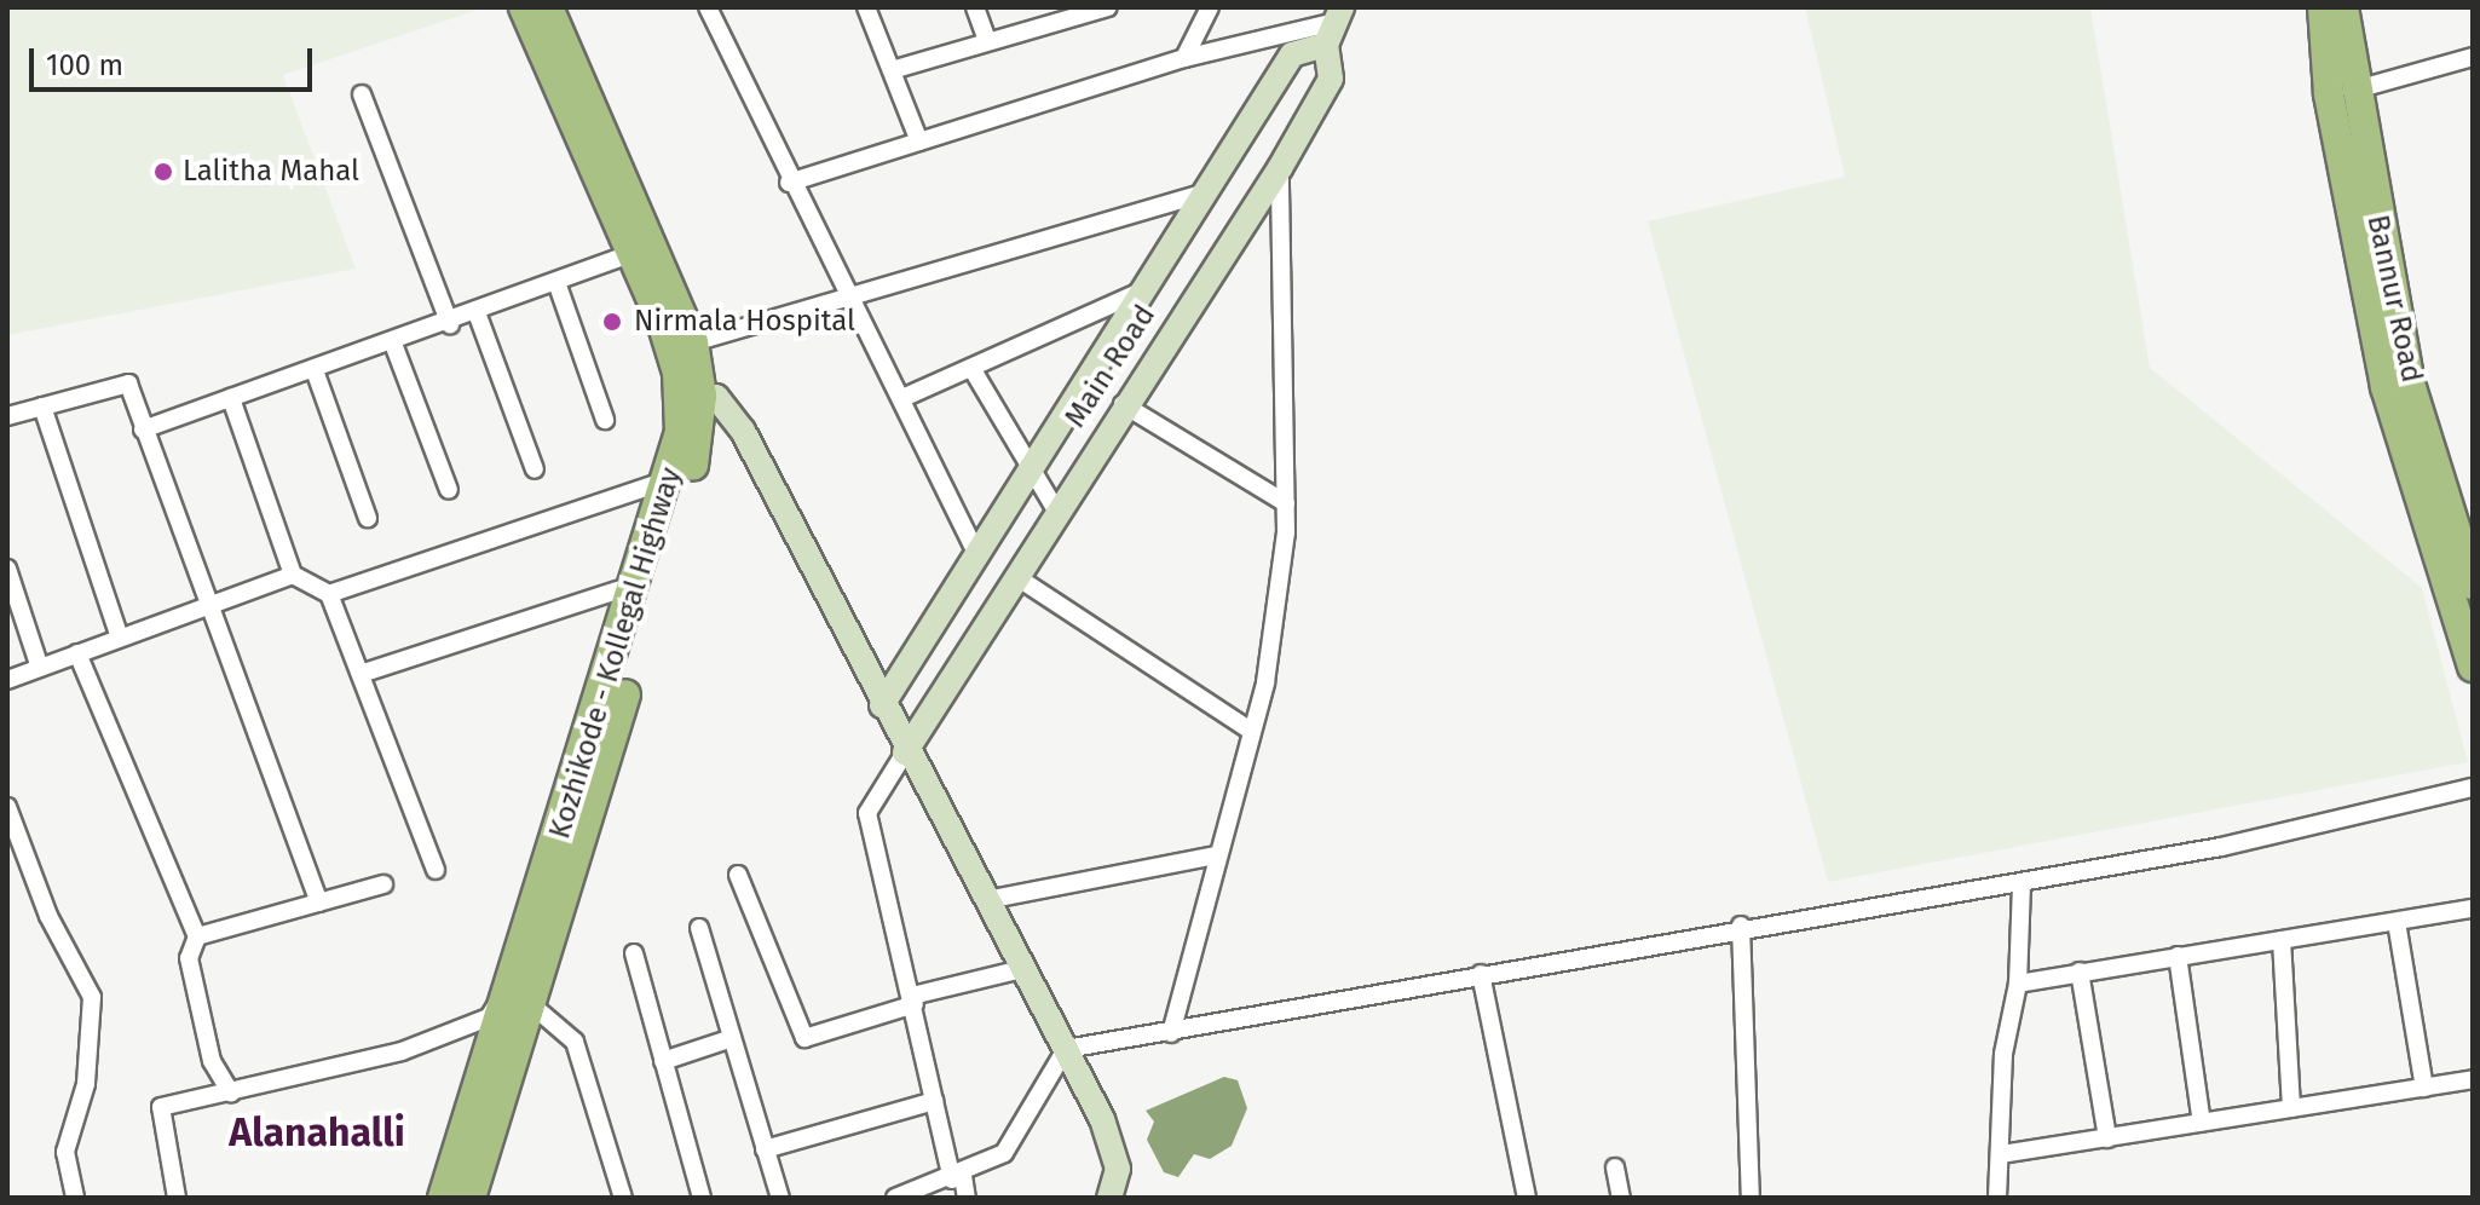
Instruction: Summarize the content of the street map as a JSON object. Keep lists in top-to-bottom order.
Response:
{
  "streets": {
    "main road": ["Bannur Road", "Kozhikode - Kollegal Highway"],
    "street": ["Main Road"]
  },
  "districts": ["Alanahalli"],
  "places": ["Lalitha Mahal", "Nirmala Hospital"],
  "scale_bar": "100 m"
}
